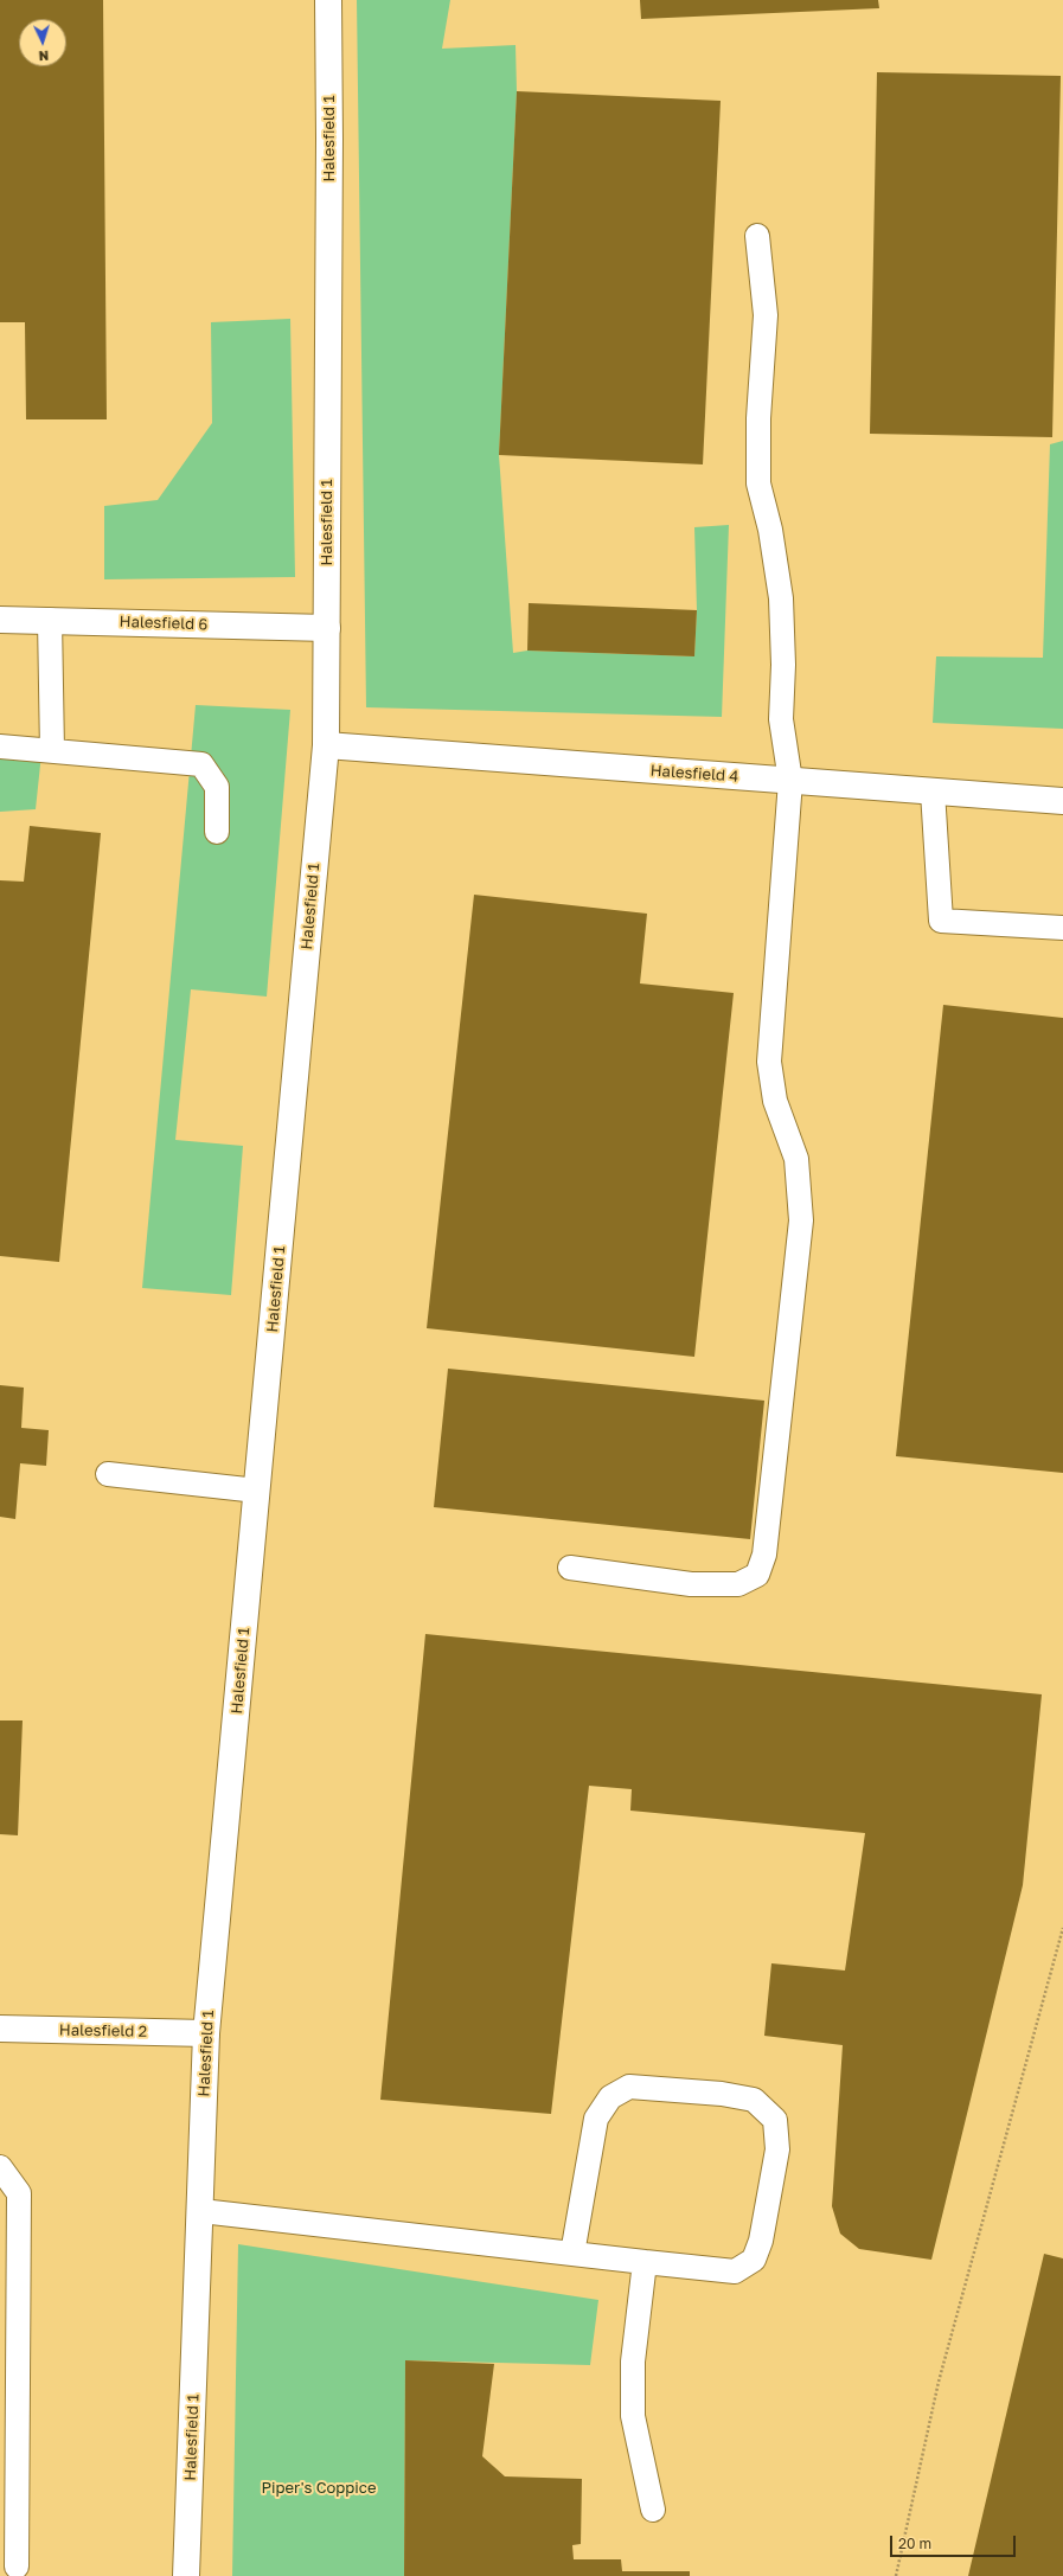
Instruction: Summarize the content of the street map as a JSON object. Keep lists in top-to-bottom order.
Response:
{
  "streets": {
    "street": [
      "Halesfield 1",
      "Halesfield 6",
      "Halesfield 4",
      "Halesfield 2"
    ]
  },
  "crossings": [
    ["Halesfield 1", "Halesfield 6"],
    ["Halesfield 1", "Halesfield 4"],
    ["Halesfield 1", "Halesfield 2"]
  ],
  "parks": ["Piper's Coppice"],
  "scale_bar": "20 m",
  "north": "bottom"
}
